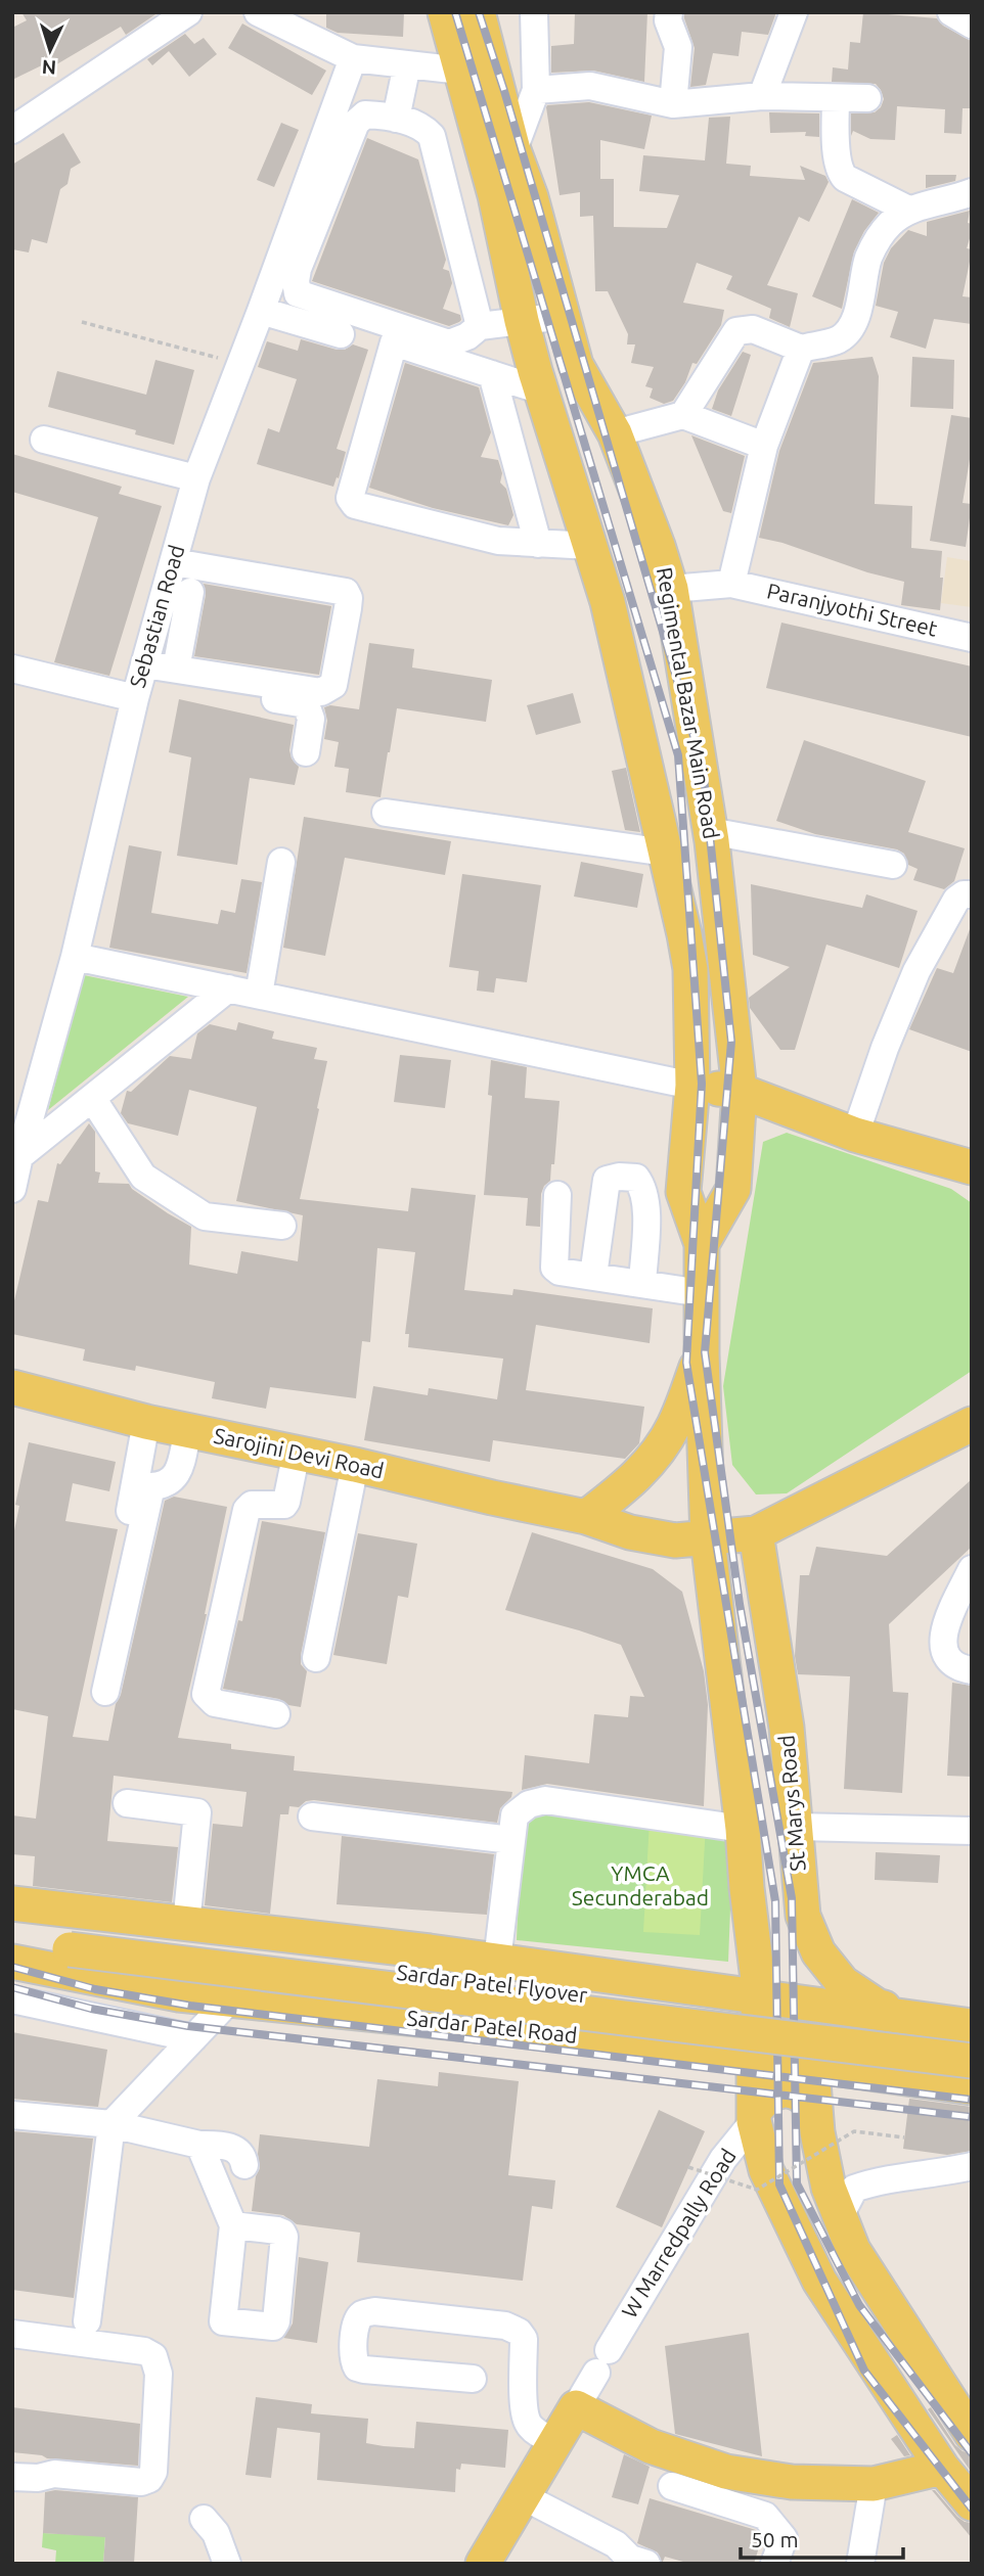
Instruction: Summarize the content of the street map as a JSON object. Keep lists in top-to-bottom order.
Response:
{
  "streets": {
    "main road": [
      "Regimental Bazar Main Road",
      "Sarojini Devi Road",
      "St Marys Road",
      "Sardar Patel Flyover",
      "Sardar Patel Road",
      "W Marredpally Road"
    ],
    "street": ["Paranjyothi Street", "Sebastian Road"]
  },
  "crossings": [
    ["Paranjyothi Street", "Regimental Bazar Main Road"],
    ["Regimental Bazar Main Road", "Sarojini Devi Road"],
    ["Sarojini Devi Road", "St Marys Road"]
  ],
  "parks": ["YMCA Secunderabad"],
  "scale_bar": "50 m",
  "north": "bottom"
}
